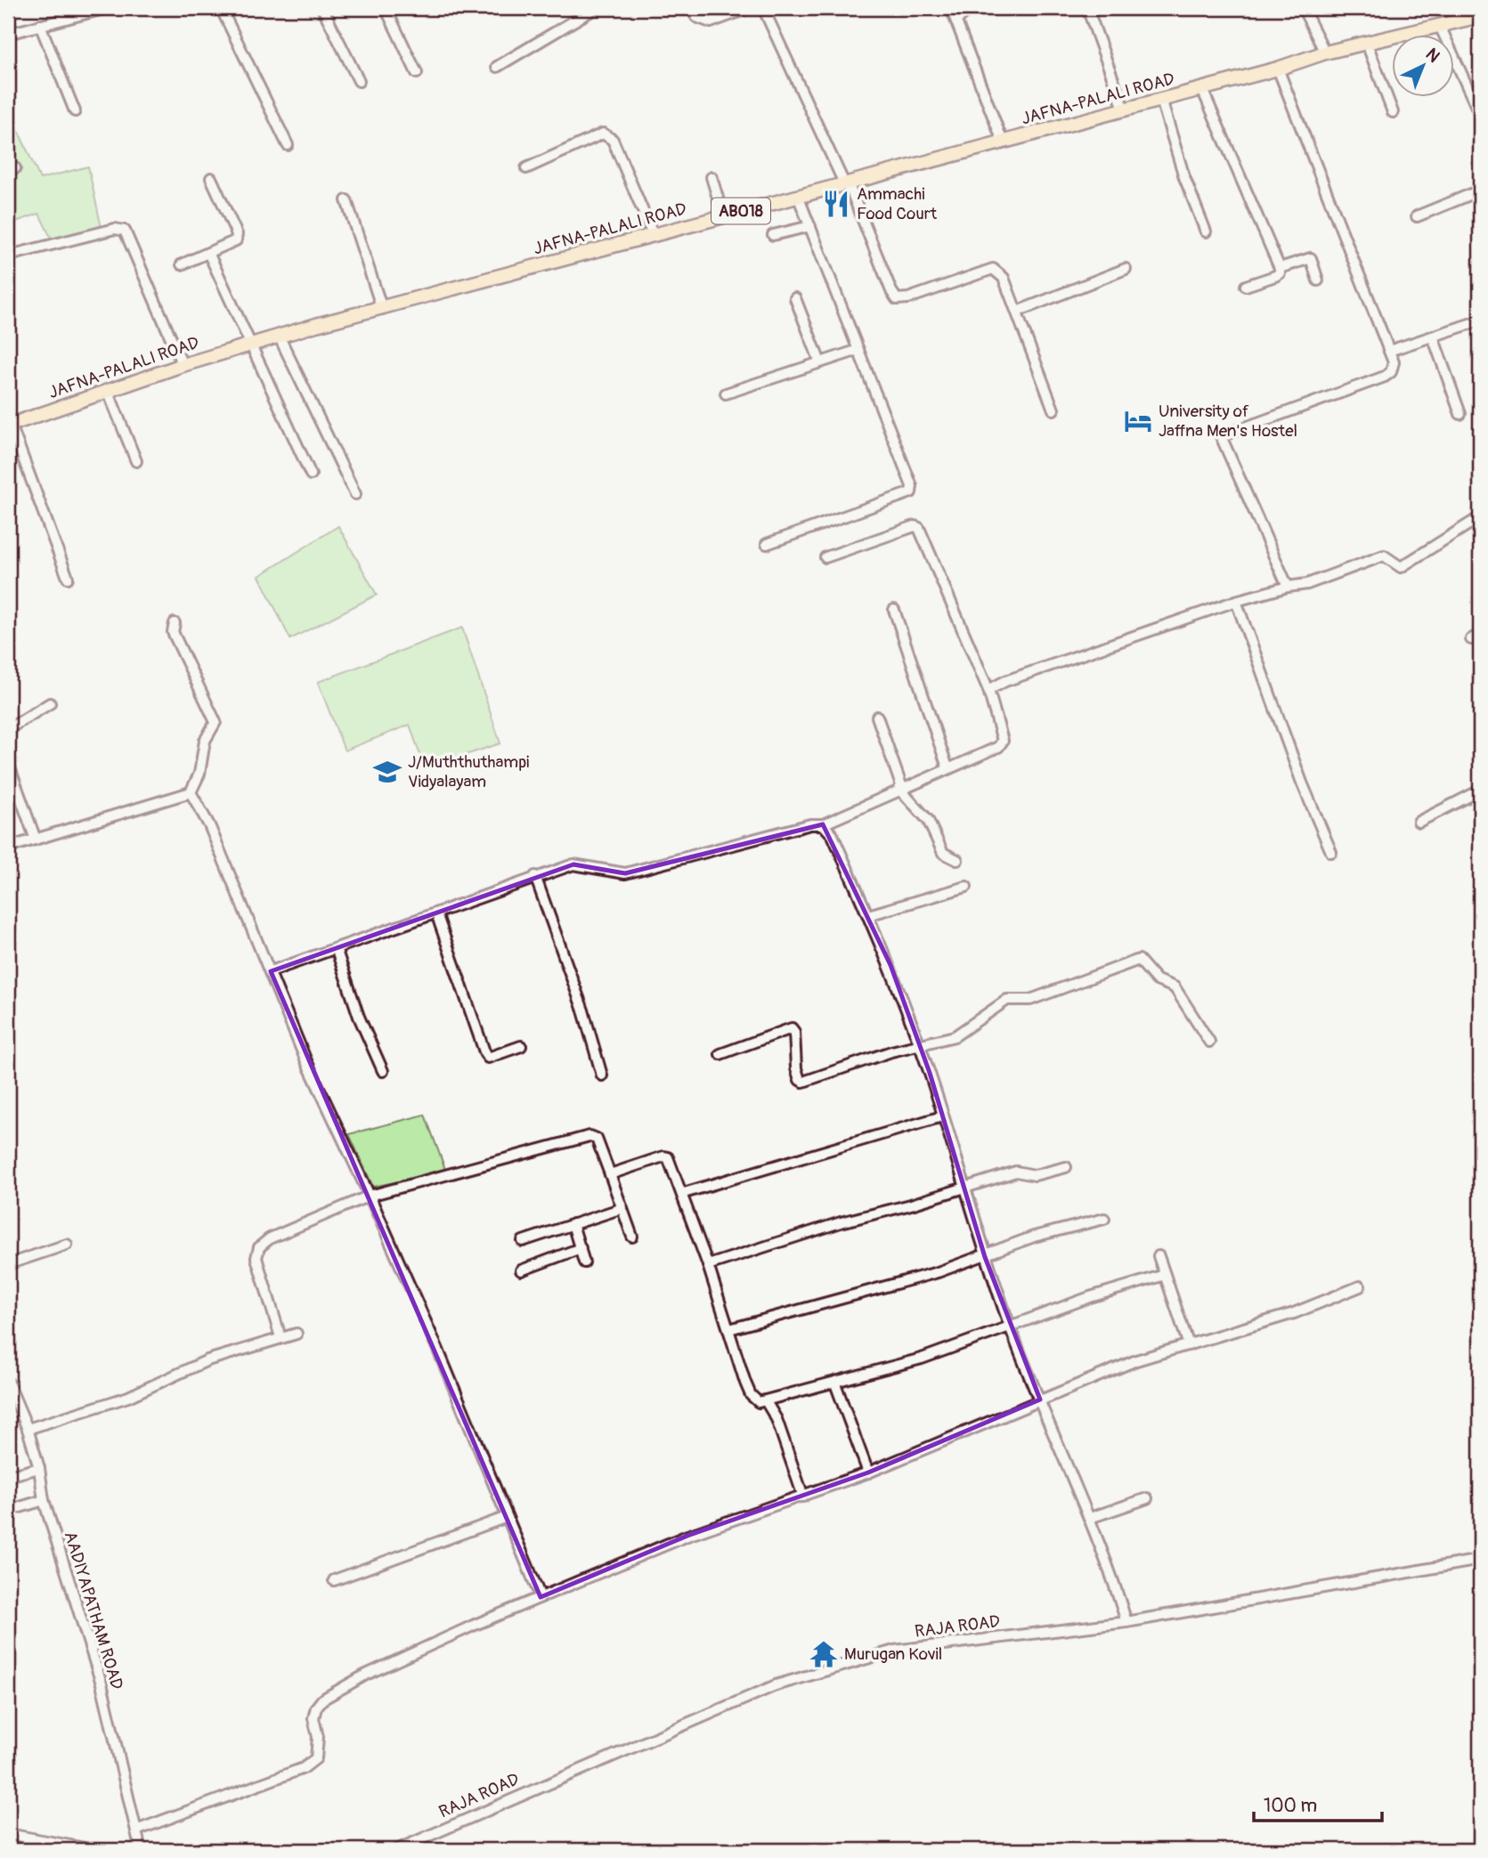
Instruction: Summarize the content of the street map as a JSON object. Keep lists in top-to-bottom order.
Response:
{
  "streets": {
    "main road": ["JAFNA-PALALI ROAD", "AB018"],
    "street": ["AADIYAPATHAM ROAD", "RAJA ROAD"]
  },
  "places": {
    "restaurant": ["Ammachi Food Court"],
    "hotel": ["University of Jaffna Men's Hostel"],
    "school or university": ["J/Muththuthampi Vidyalayam"],
    "temple": ["Murugan Kovil"]
  },
  "scale_bar": "100 m",
  "north": "top right"
}
